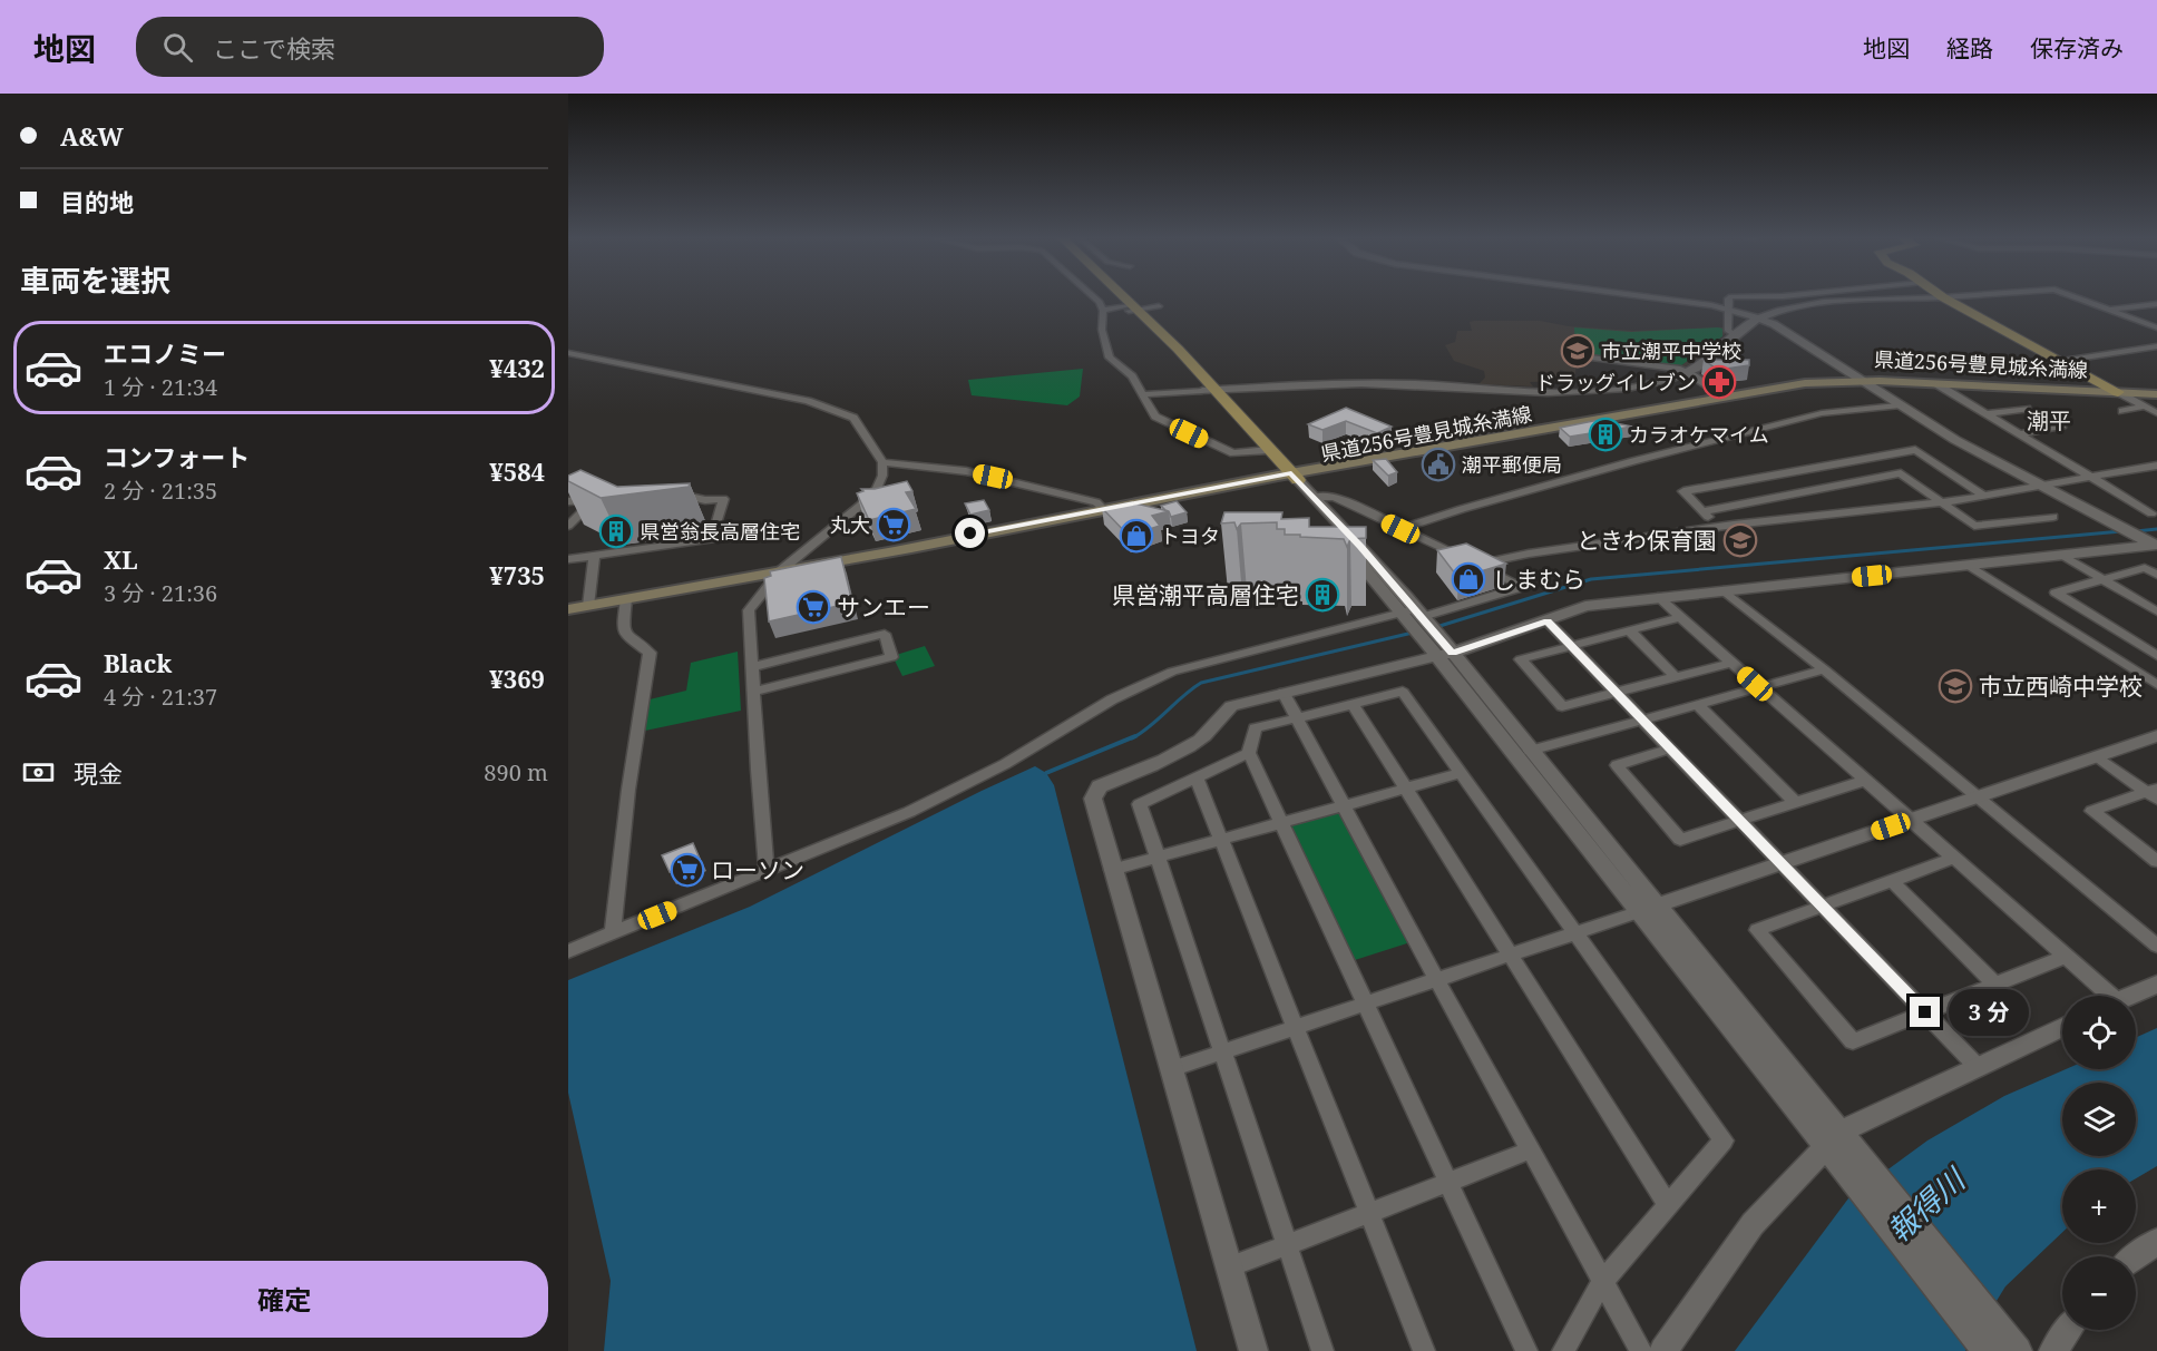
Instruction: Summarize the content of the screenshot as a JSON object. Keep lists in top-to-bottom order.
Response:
{
  "streets": {
    "main road": ["県道256号豊見城糸満線"]
  },
  "districts": ["潮平"],
  "water": ["報得川"],
  "places": {
    "school or university": ["市立潮平中学校", "ときわ保育園", "市立西崎中学校"],
    "pharmacy": ["ドラッグイレブン"],
    "building": ["カラオケマイム", "県営翁長高層住宅", "県営潮平高層住宅"],
    "public building": ["潮平郵便局"],
    "supermarket": ["丸大", "サンエー", "ローソン"],
    "shop": ["トヨタ", "しまむら"]
  },
  "page": {
    "header": "地図",
    "search": "ここで検索",
    "nav": ["地図", "経路", "保存済み"],
    "banner": ["A&W", "目的地"],
    "heading": "車両を選択",
    "list": [
      {
        "name": "エコノミー",
        "note": "1 分 · 21:34",
        "value": "¥432"
      },
      {
        "name": "コンフォート",
        "note": "2 分 · 21:35",
        "value": "¥584"
      },
      {
        "name": "XL",
        "note": "3 分 · 21:36",
        "value": "¥735"
      },
      {
        "name": "Black",
        "note": "4 分 · 21:37",
        "value": "¥369"
      }
    ],
    "pay": ["現金", "890 m"],
    "bubble": "3 分",
    "map_buttons": ["+", "−"],
    "buttons": "確定"
  }
}
